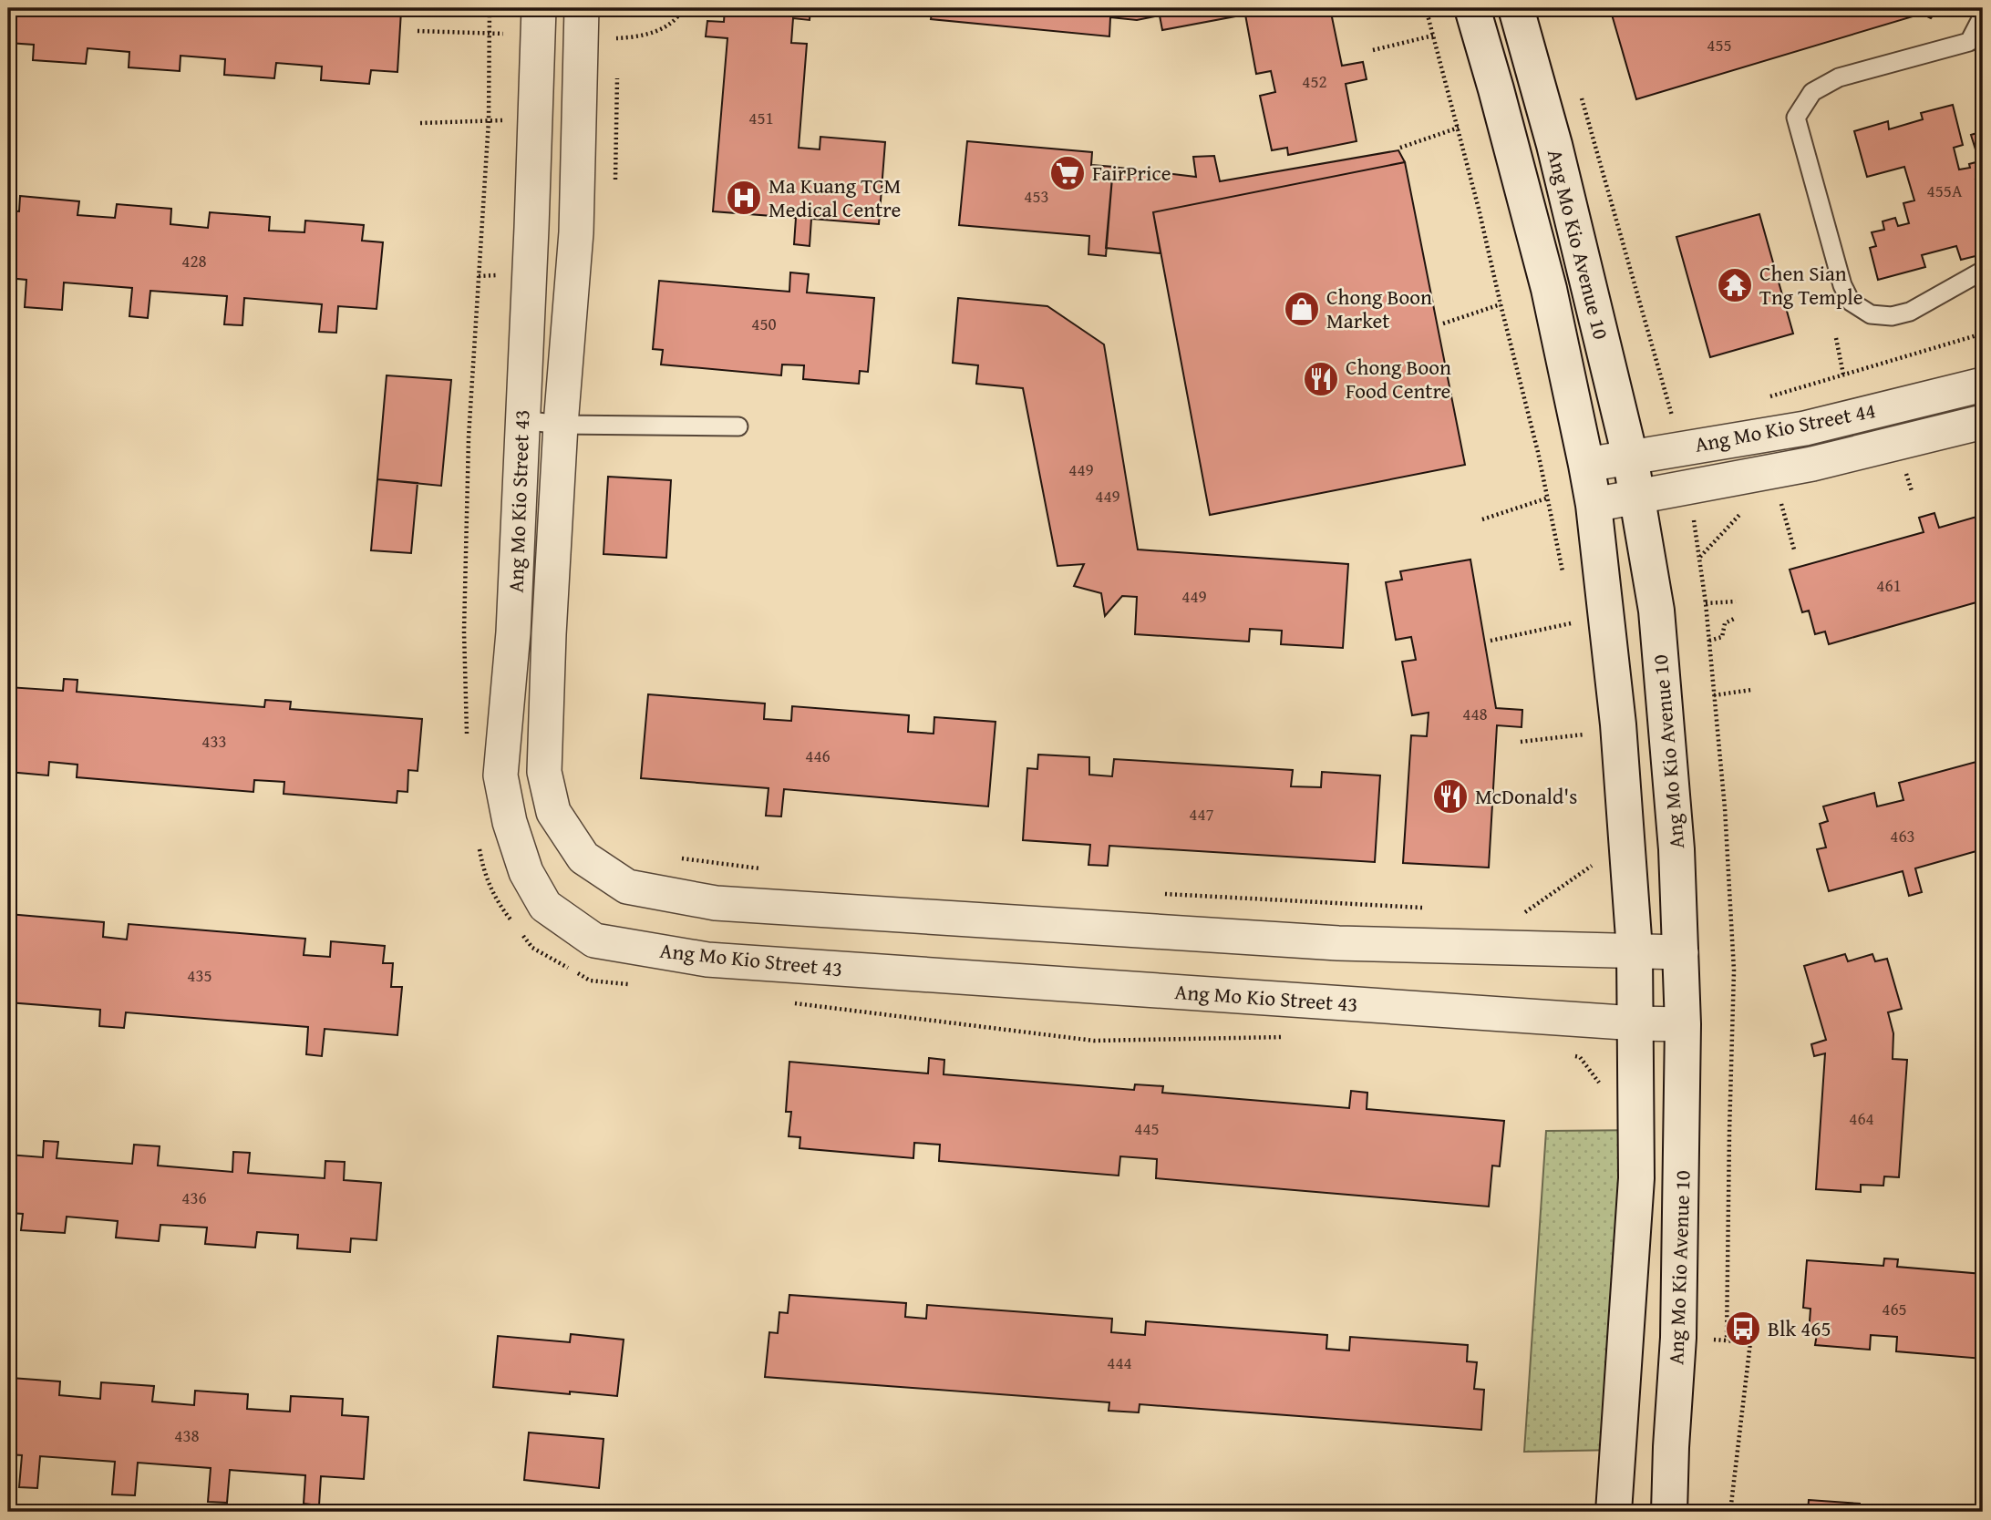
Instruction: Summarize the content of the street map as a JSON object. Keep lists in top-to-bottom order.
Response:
{
  "streets": {
    "main road": ["Ang Mo Kio Avenue 10"],
    "street": ["Ang Mo Kio Street 44", "Ang Mo Kio Street 43"]
  },
  "crossings": [
    ["Ang Mo Kio Avenue 10", "Ang Mo Kio Street 44"],
    ["Ang Mo Kio Avenue 10", "Ang Mo Kio Street 43"]
  ],
  "places": {
    "supermarket": ["FairPrice"],
    "hospital": ["Ma Kuang TCM Medical Centre"],
    "temple": ["Chen Sian Tng Temple"],
    "shop": ["Chong Boon Market"],
    "restaurant": ["Chong Boon Food Centre", "McDonald's"],
    "bus stop": ["Blk 465"]
  },
  "house_numbers": [
    "455",
    "452",
    "451",
    "455A",
    "453",
    "428",
    "450",
    "449",
    "449",
    "461",
    "449",
    "448",
    "433",
    "446",
    "447",
    "463",
    "435",
    "464",
    "445",
    "436",
    "465",
    "444",
    "438"
  ]
}
